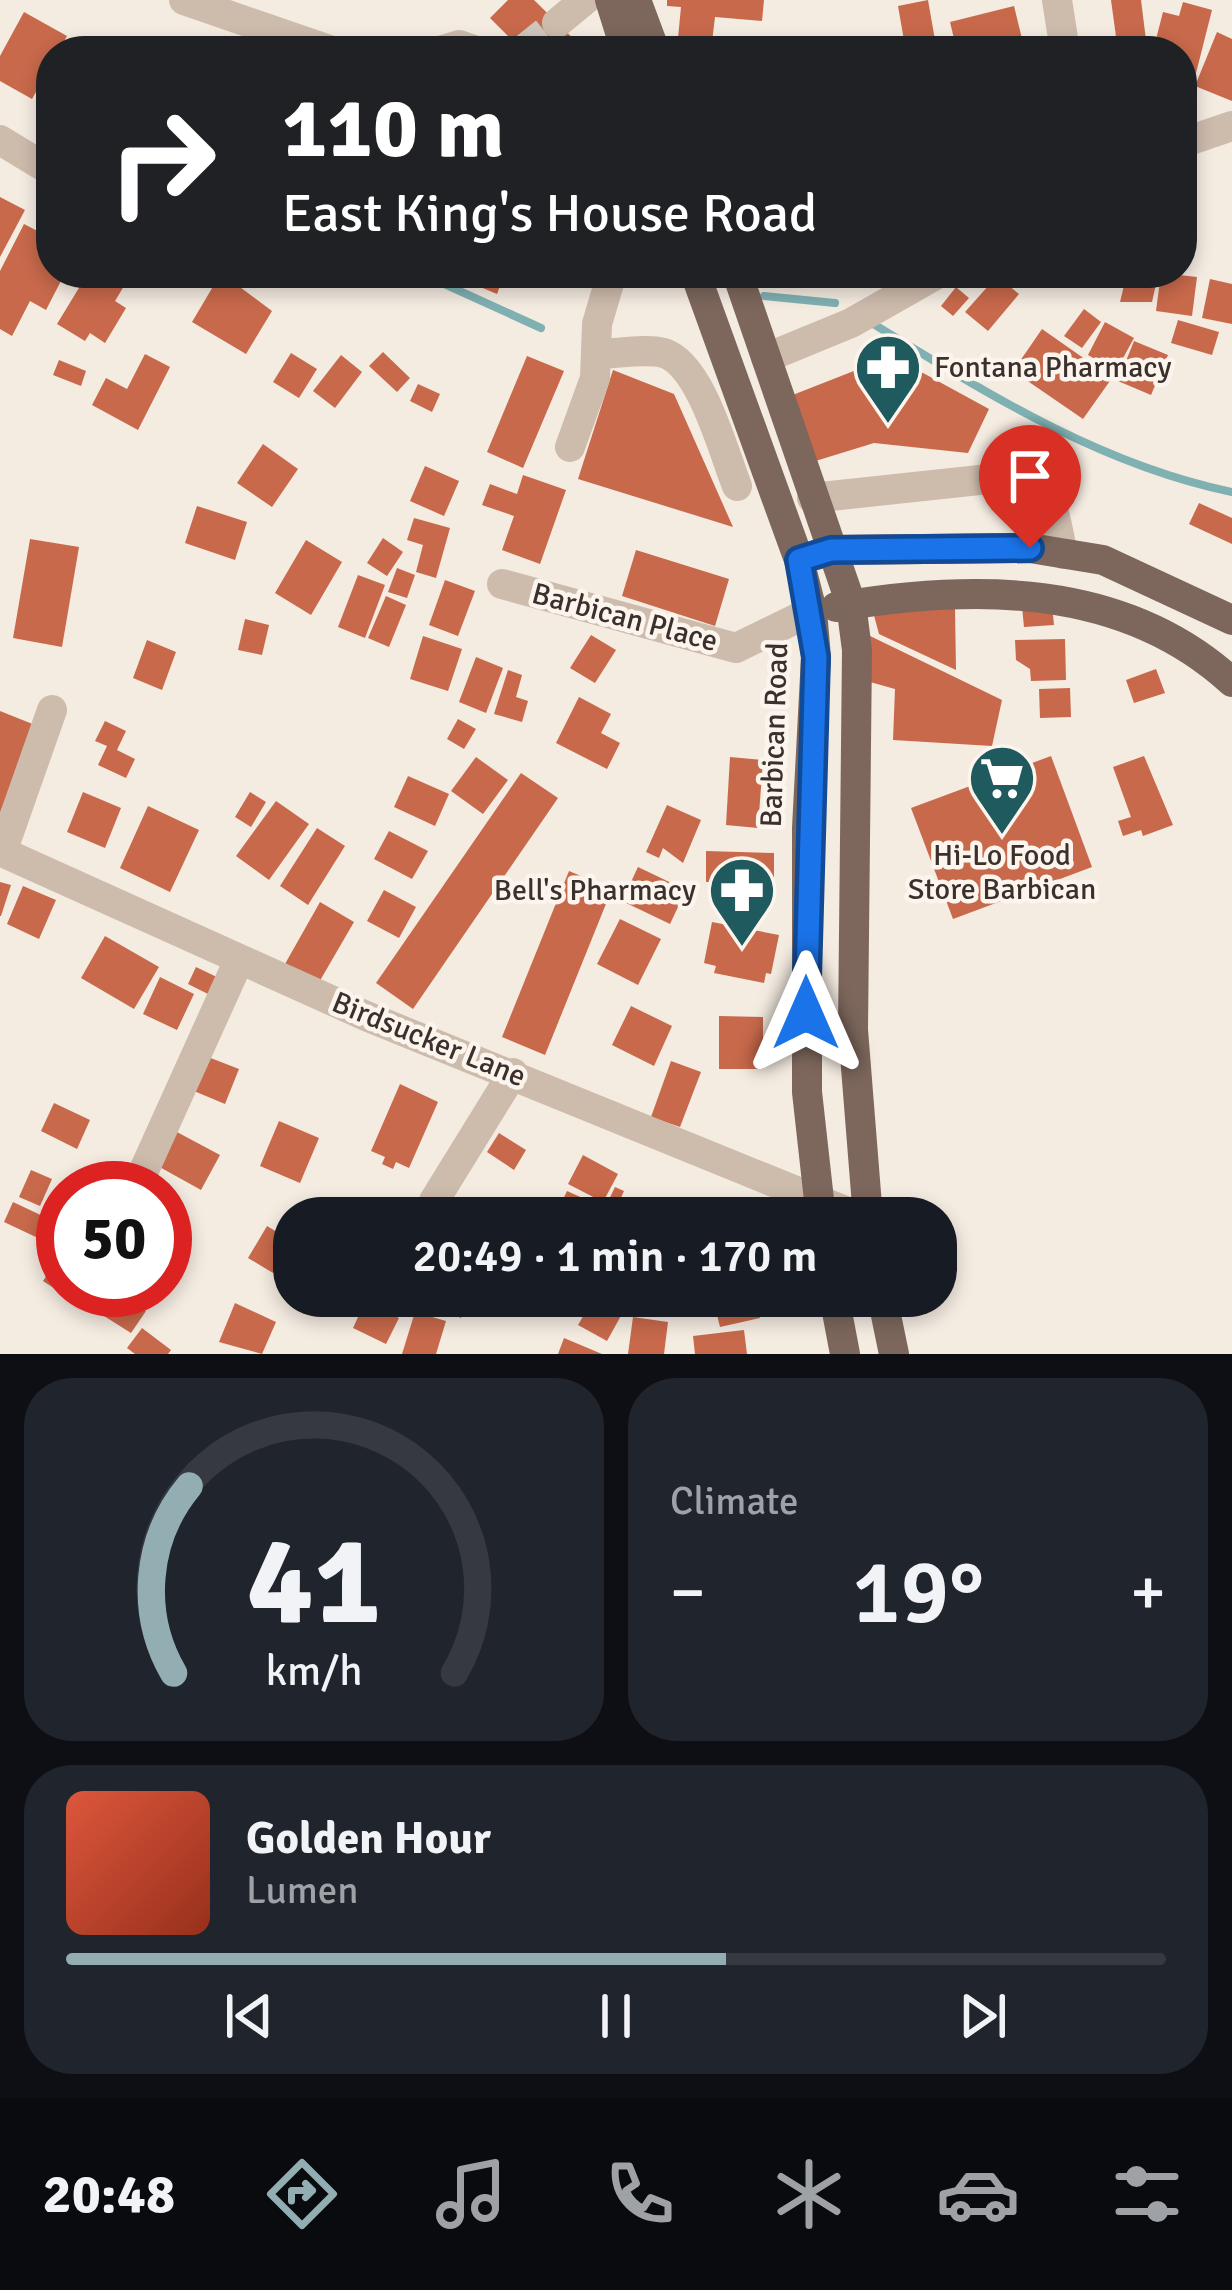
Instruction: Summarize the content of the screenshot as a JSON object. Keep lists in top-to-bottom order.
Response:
{
  "streets": {
    "main road": ["Barbican Road"],
    "street": ["Barbican Place", "Birdsucker Lane"]
  },
  "crossings": [
    ["Barbican Place", "Barbican Road"]
  ],
  "places": {
    "pharmacy": ["Fontana Pharmacy", "Bell's Pharmacy"],
    "supermarket": ["Hi-Lo Food Store Barbican"]
  },
  "page": {
    "turn": ["110 m", "East King's House Road"],
    "limit": "50",
    "trip": "20:49 · 1 min · 170 m",
    "tile": "Climate",
    "heat": ["−", "19°", "+"],
    "song": ["Golden Hour", "Lumen"],
    "tabs": "20:48",
    "gauge": ["41", "km/h"]
  }
}
